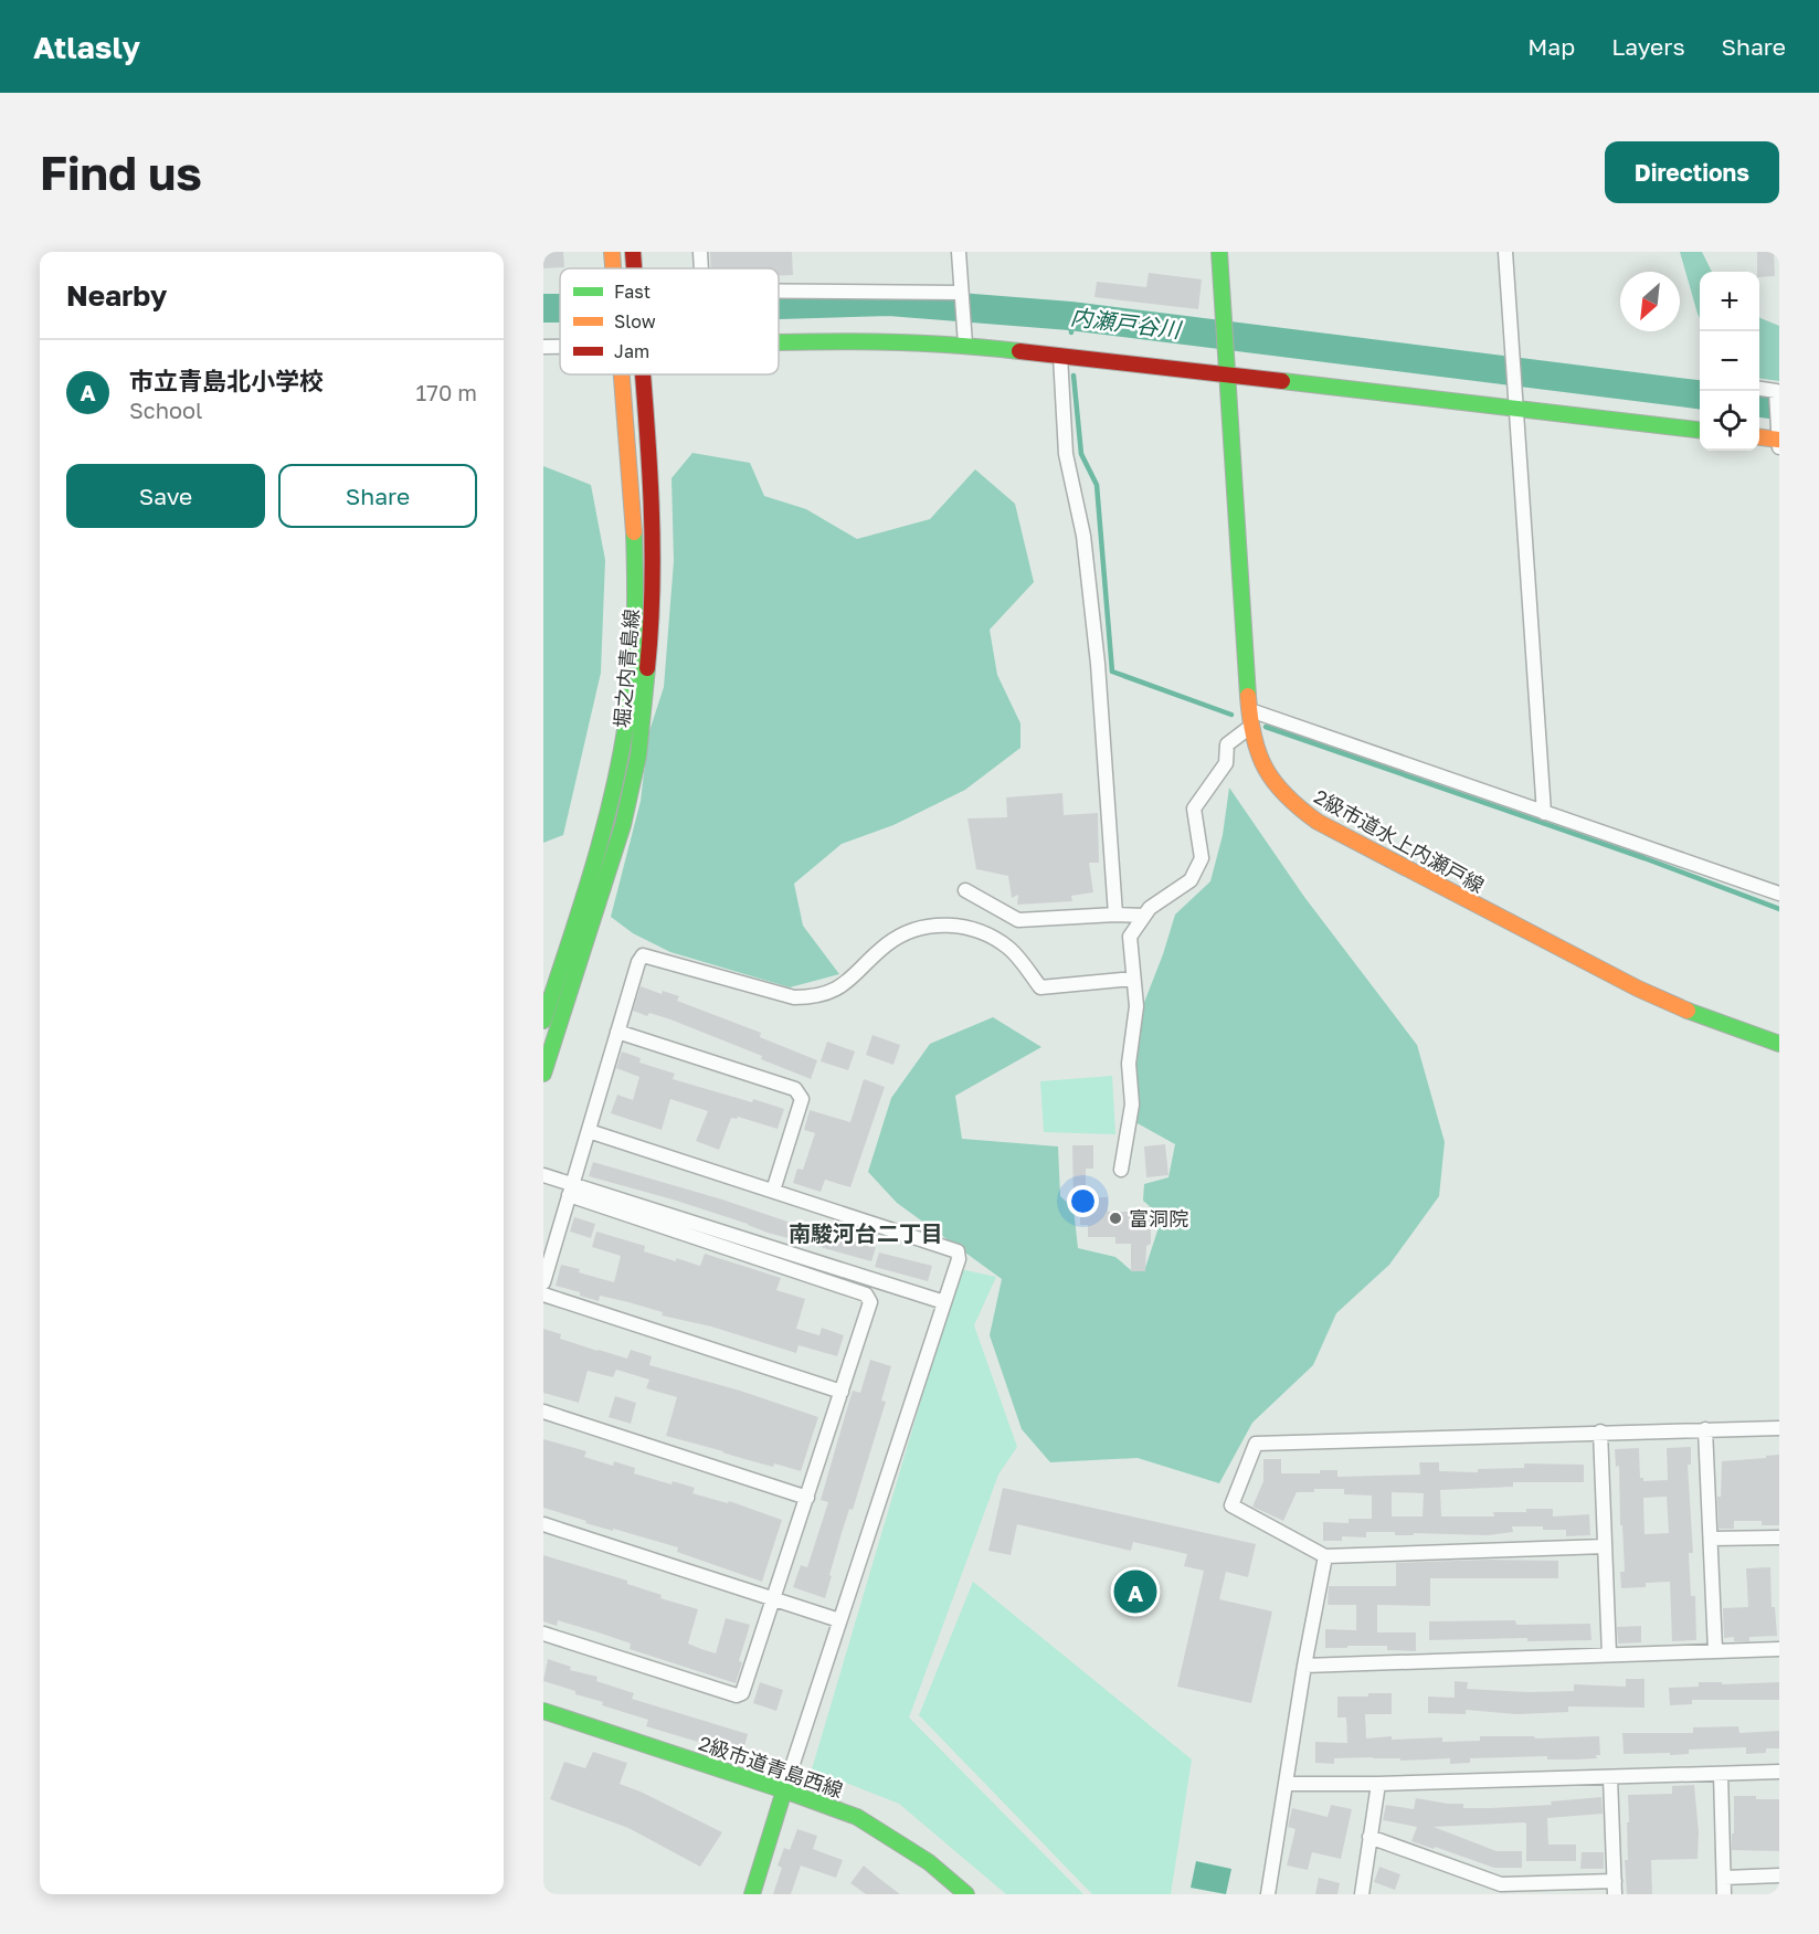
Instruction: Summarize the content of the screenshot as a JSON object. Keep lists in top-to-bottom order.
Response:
{
  "streets": {
    "street": ["堀之内青島線", "2級市道水上内瀬戸線", "2級市道青島西線"]
  },
  "districts": ["南駿河台二丁目"],
  "water": ["内瀬戸谷川"],
  "places": ["富洞院"],
  "legend": ["Fast", "Slow", "Jam"],
  "north": "bottom left",
  "page": {
    "header": "Atlasly",
    "nav": ["Map", "Layers", "Share"],
    "buttons": [
      "Directions",
      ["Save", "Share"]
    ],
    "title": "Find us",
    "heading": "Nearby",
    "map_buttons": ["+", "−"],
    "list": [
      {
        "mark": "A",
        "name": "市立青島北小学校",
        "note": "School",
        "value": "170 m"
      }
    ],
    "pins": "A"
  }
}
